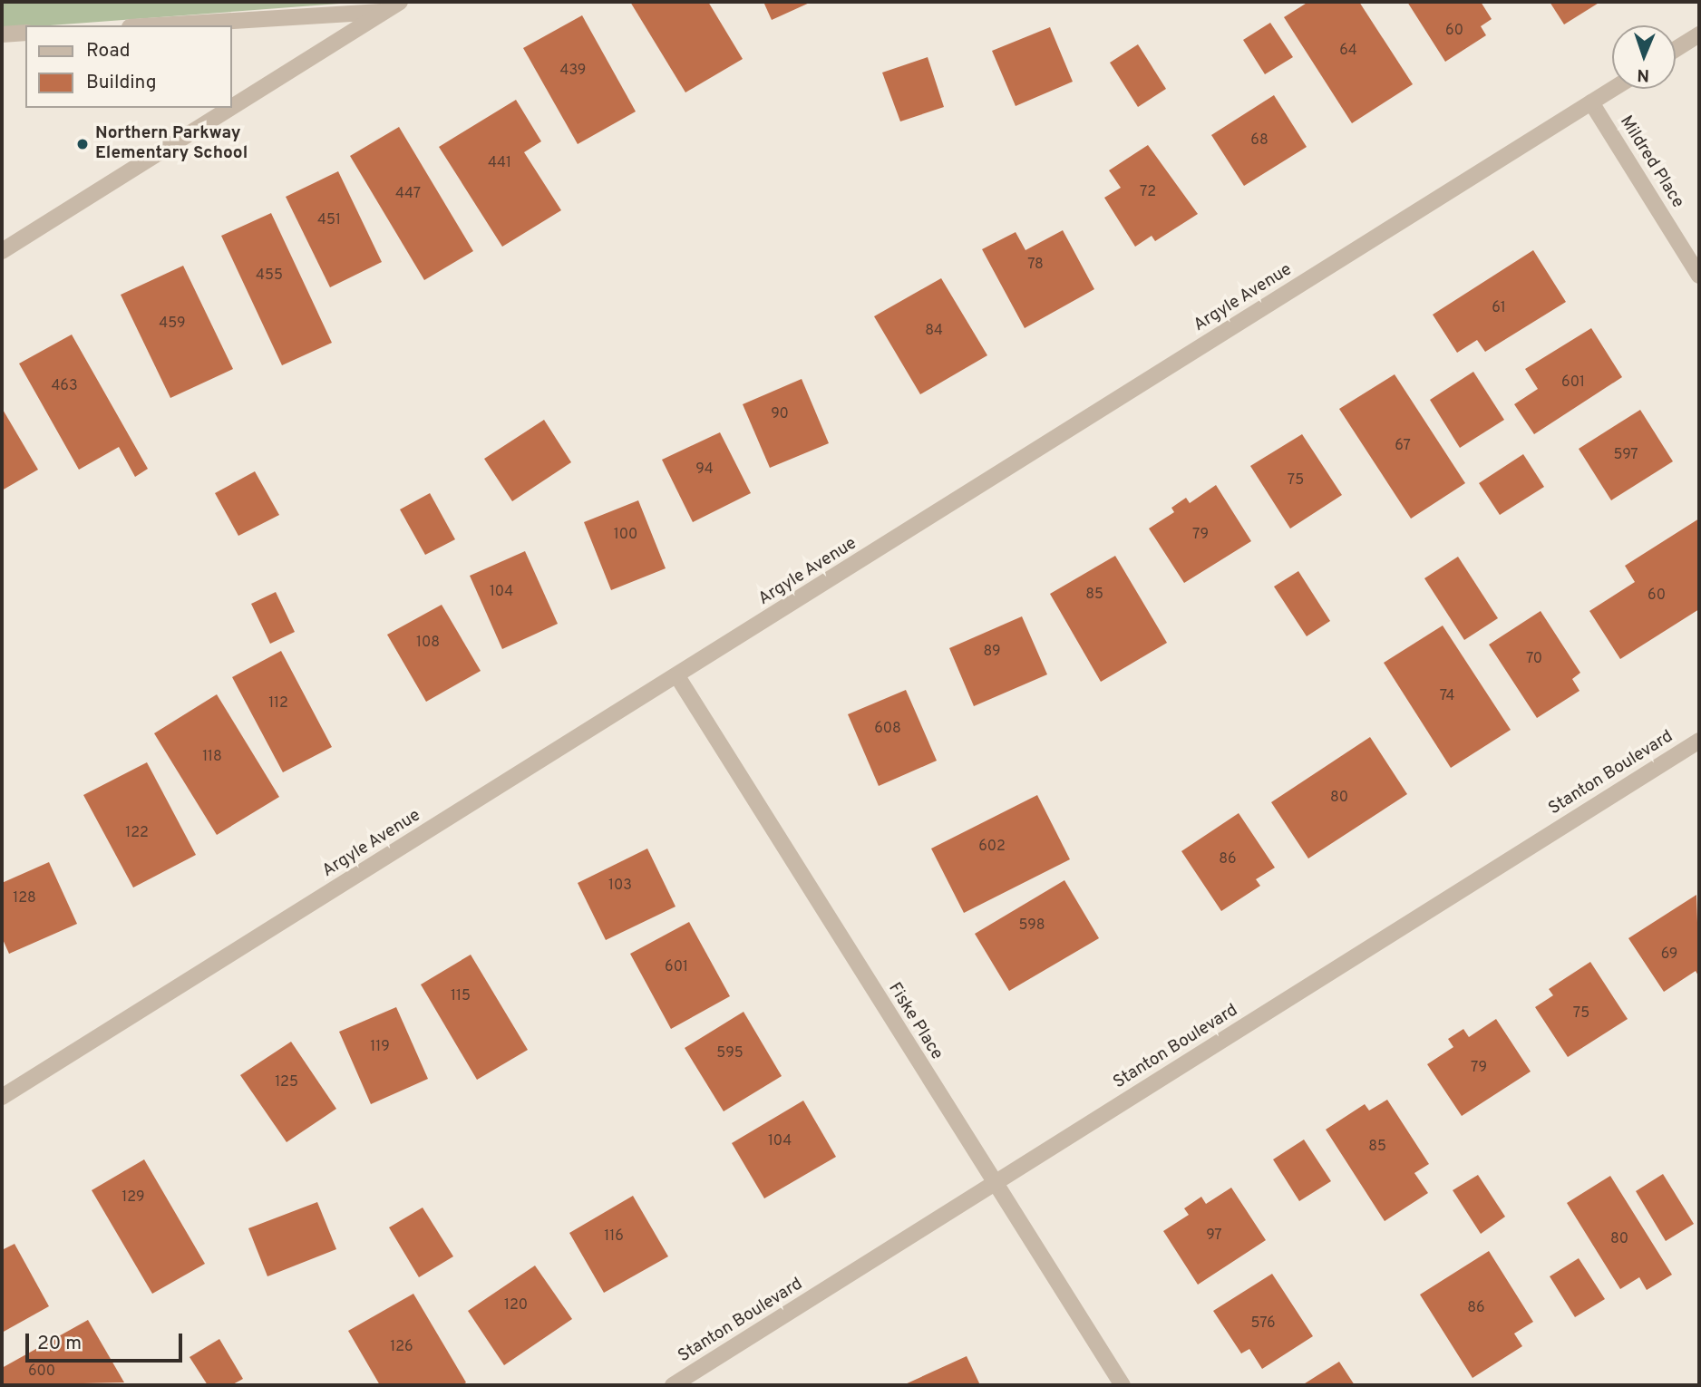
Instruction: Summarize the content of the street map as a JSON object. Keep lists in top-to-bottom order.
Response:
{
  "streets": {
    "street": [
      "Mildred Place",
      "Argyle Avenue",
      "Stanton Boulevard",
      "Fiske Place"
    ]
  },
  "crossings": [
    ["Mildred Place", "Argyle Avenue"],
    ["Argyle Avenue", "Fiske Place"],
    ["Stanton Boulevard", "Fiske Place"]
  ],
  "places": ["Northern Parkway Elementary School"],
  "house_numbers": [
    "60",
    "64",
    "439",
    "68",
    "441",
    "72",
    "447",
    "451",
    "78",
    "455",
    "61",
    "459",
    "84",
    "601",
    "463",
    "90",
    "67",
    "597",
    "94",
    "75",
    "100",
    "79",
    "104",
    "85",
    "60",
    "108",
    "89",
    "70",
    "74",
    "112",
    "608",
    "118",
    "80",
    "122",
    "602",
    "86",
    "103",
    "128",
    "598",
    "69",
    "601",
    "115",
    "75",
    "119",
    "595",
    "79",
    "125",
    "104",
    "85",
    "129",
    "97",
    "116",
    "80",
    "120",
    "86",
    "576",
    "126",
    "600"
  ],
  "legend": ["Road", "Building"],
  "scale_bar": "20 m",
  "north": "bottom"
}
